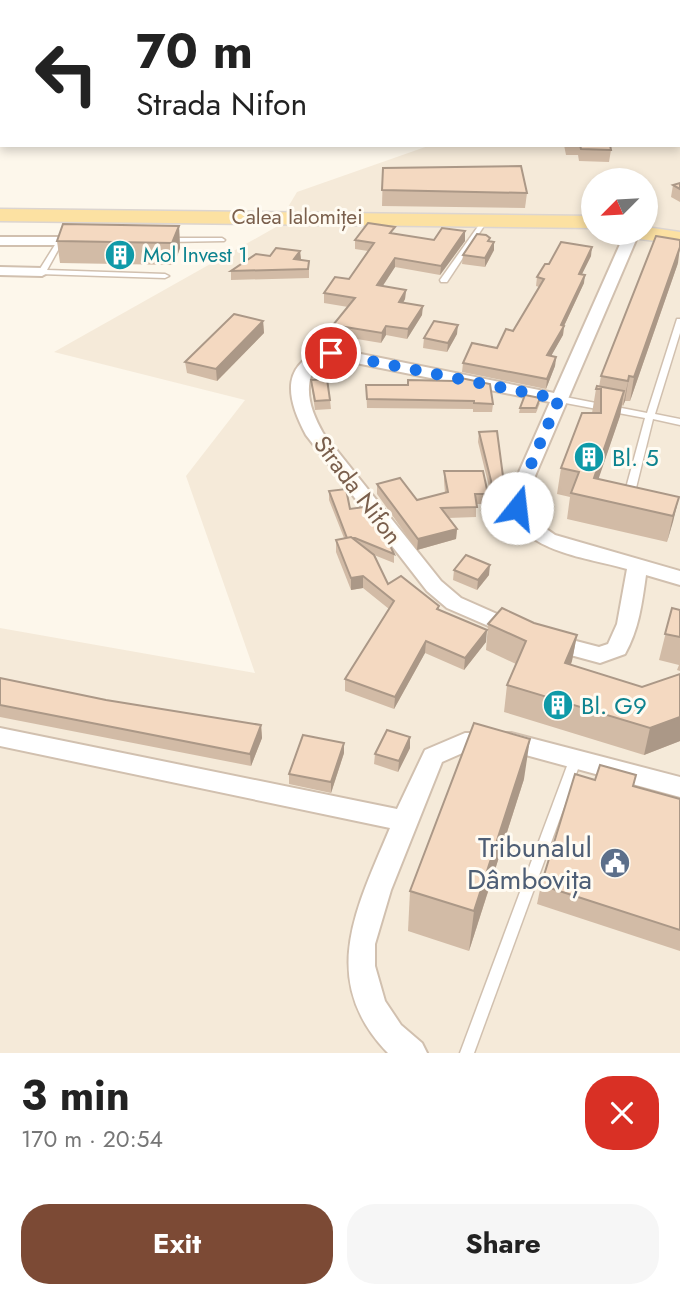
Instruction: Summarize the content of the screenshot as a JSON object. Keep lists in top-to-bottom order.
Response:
{
  "streets": {
    "main road": ["Calea Ialomiței"],
    "street": ["Strada Nifon"]
  },
  "places": {
    "building": ["Mol Invest 1", "Bl. 5", "Bl. G9"],
    "public building": ["Tribunalul Dâmbovița"]
  },
  "north": "bottom left",
  "page": {
    "turn": ["70 m", "Strada Nifon"],
    "heading": ["3 min", "170 m · 20:54"],
    "buttons": ["Exit", "Share"]
  }
}
